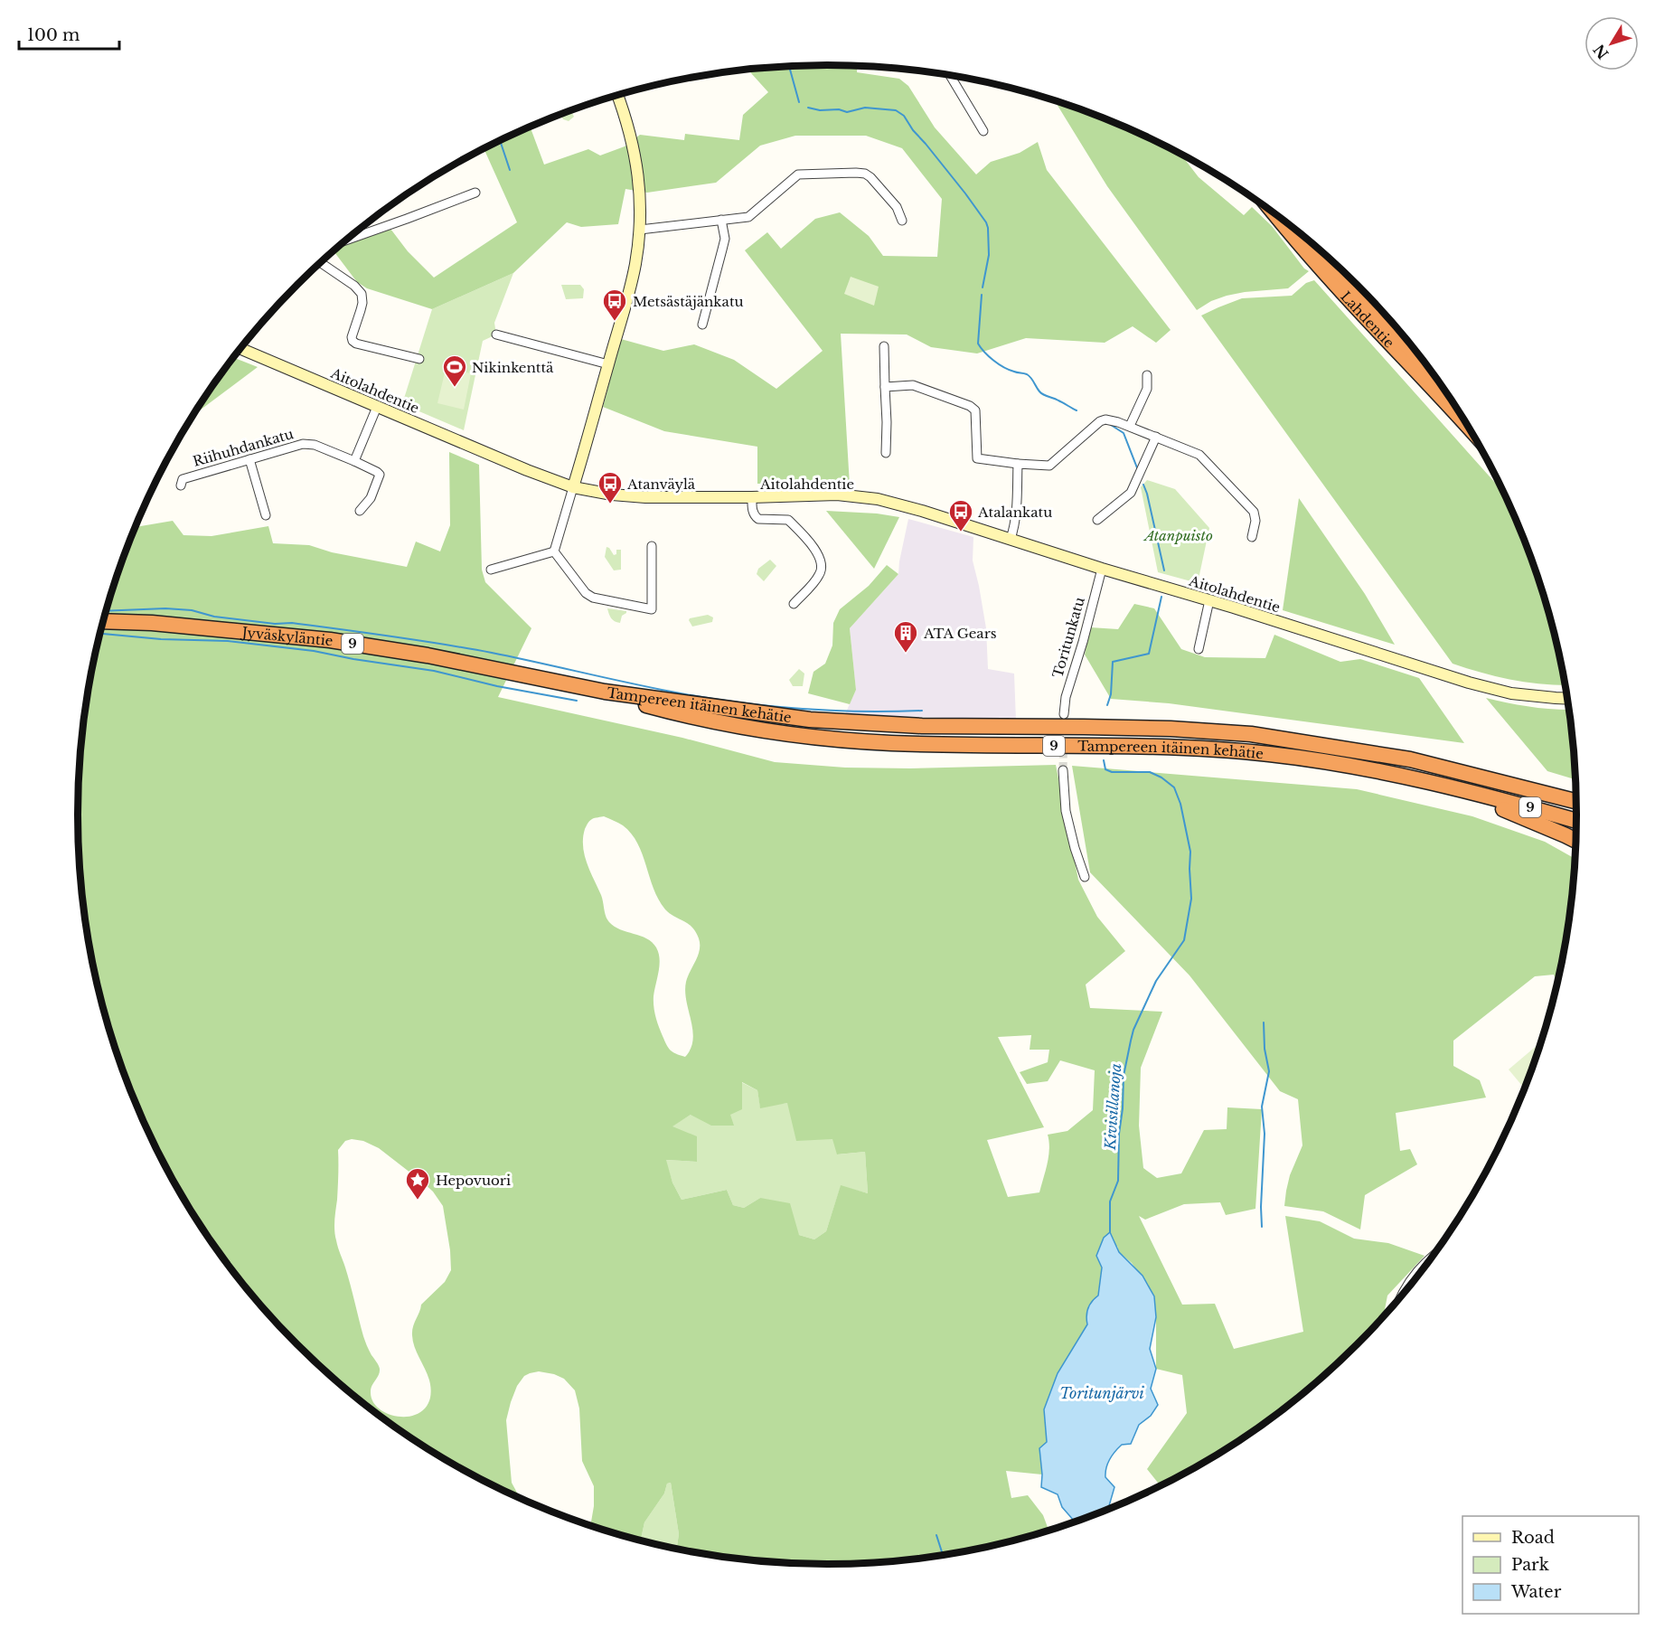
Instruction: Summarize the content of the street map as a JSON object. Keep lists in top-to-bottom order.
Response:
{
  "streets": {
    "highway": [
      "Lahdentie",
      "Jyväskyläntie",
      "9",
      "Tampereen itäinen kehätie"
    ],
    "main road": ["Aitolahdentie"],
    "street": ["Riihuhdankatu", "Toritunkatu"]
  },
  "crossings": [
    ["Aitolahdentie", "Toritunkatu"],
    ["Jyväskyläntie", "Tampereen itäinen kehätie"]
  ],
  "water": ["Kivisillanoja", "Toritunjärvi"],
  "parks": ["Atanpuisto"],
  "places": {
    "bus stop": ["Metsästäjänkatu", "Atanväylä", "Atalankatu"],
    "sports": ["Nikinkenttä"],
    "building": ["ATA Gears"],
    "place": ["Hepovuori"]
  },
  "legend": ["Road", "Park", "Water"],
  "scale_bar": "100 m",
  "north": "bottom left"
}
